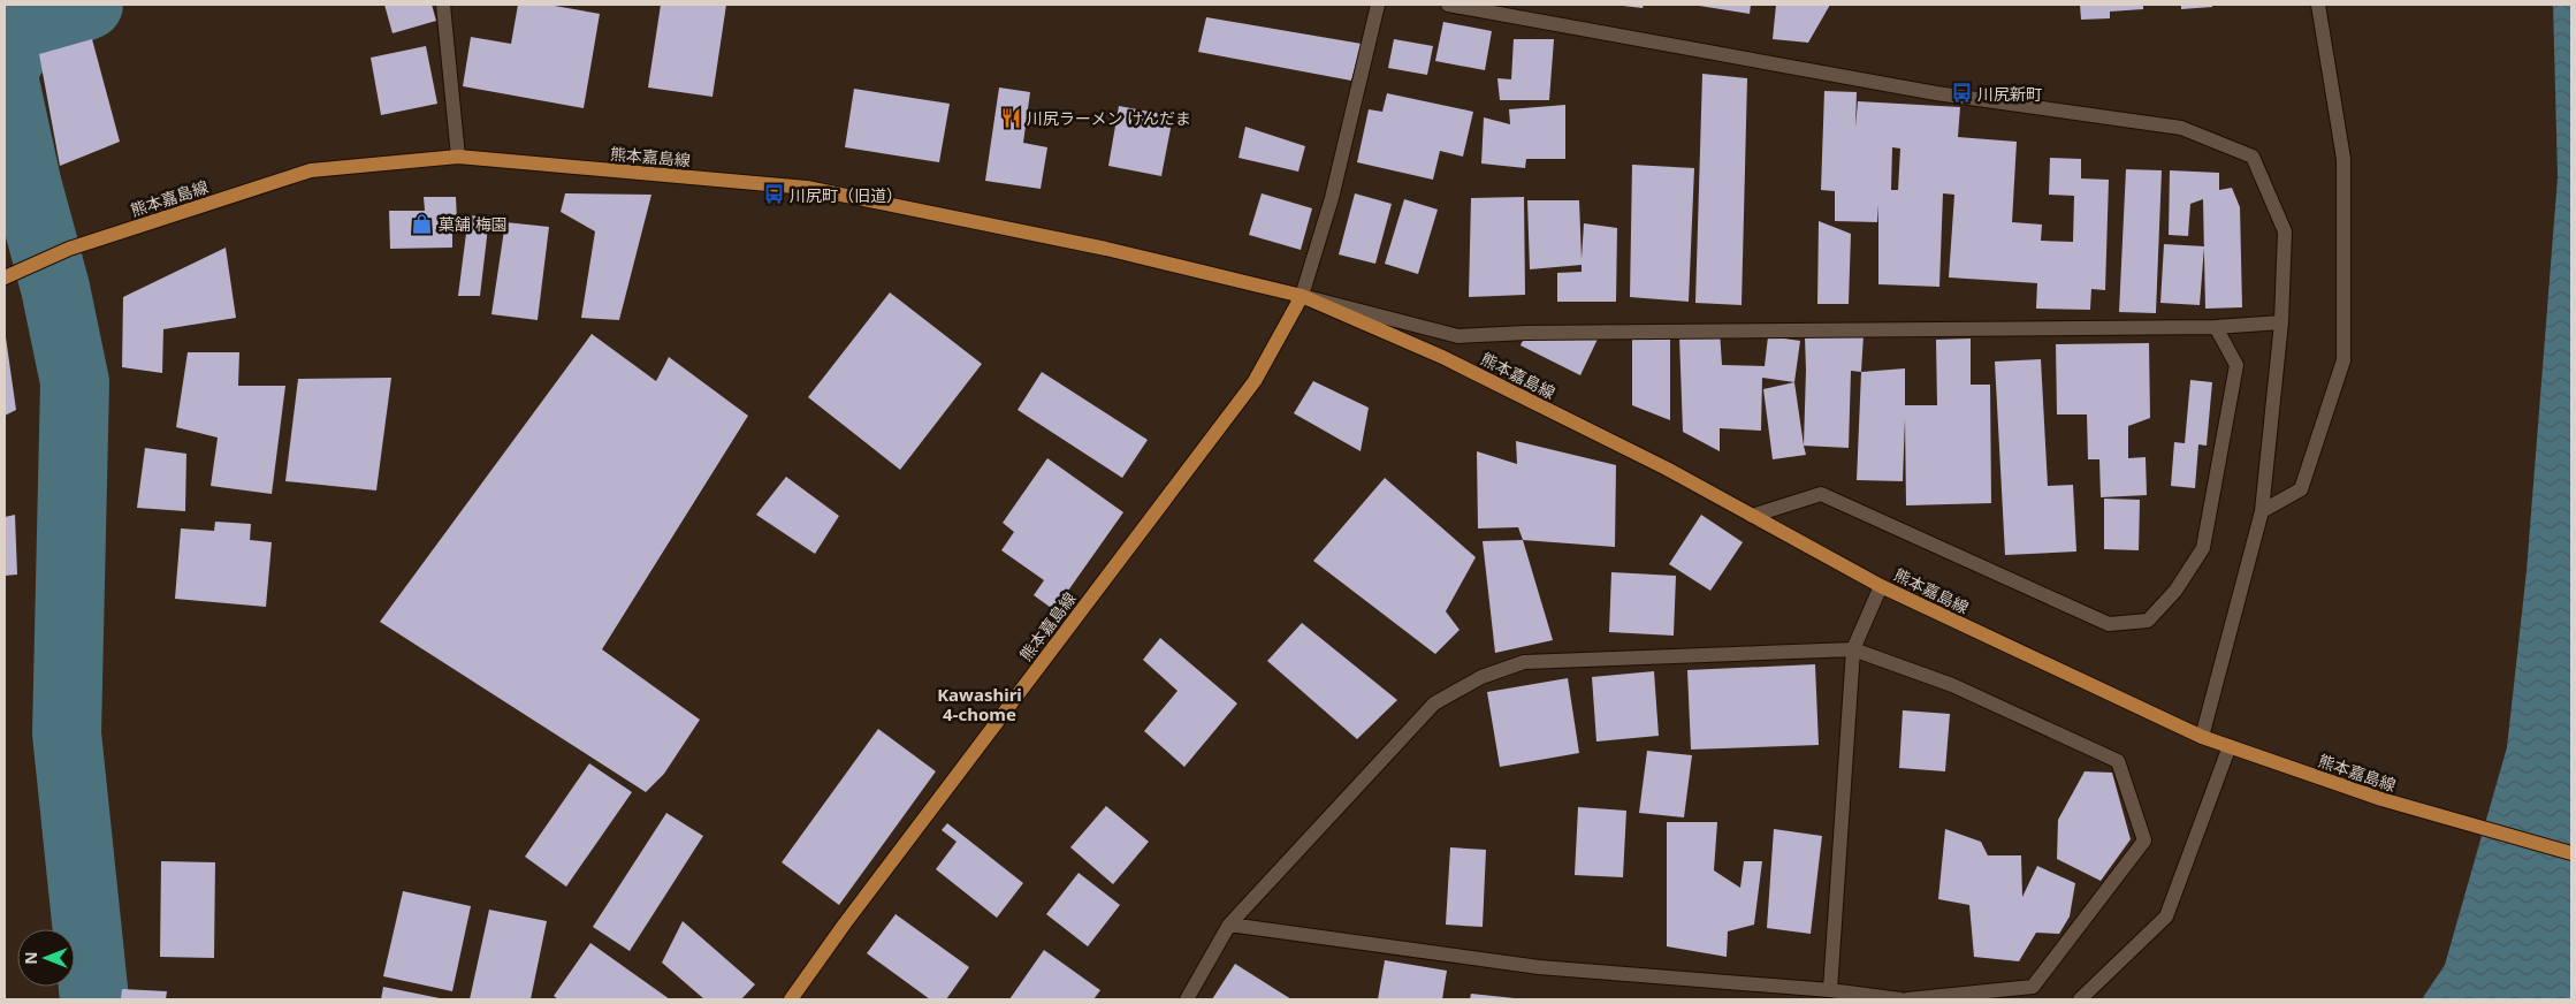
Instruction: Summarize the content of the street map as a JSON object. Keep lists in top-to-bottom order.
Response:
{
  "streets": {
    "main road": ["熊本嘉島線"]
  },
  "districts": ["Kawashiri 4-chome"],
  "places": {
    "bus stop": ["川尻新町", "川尻町（旧道）"],
    "restaurant": ["川尻ラーメン けんだま"],
    "shop": ["菓舗 梅園"]
  },
  "north": "left"
}
